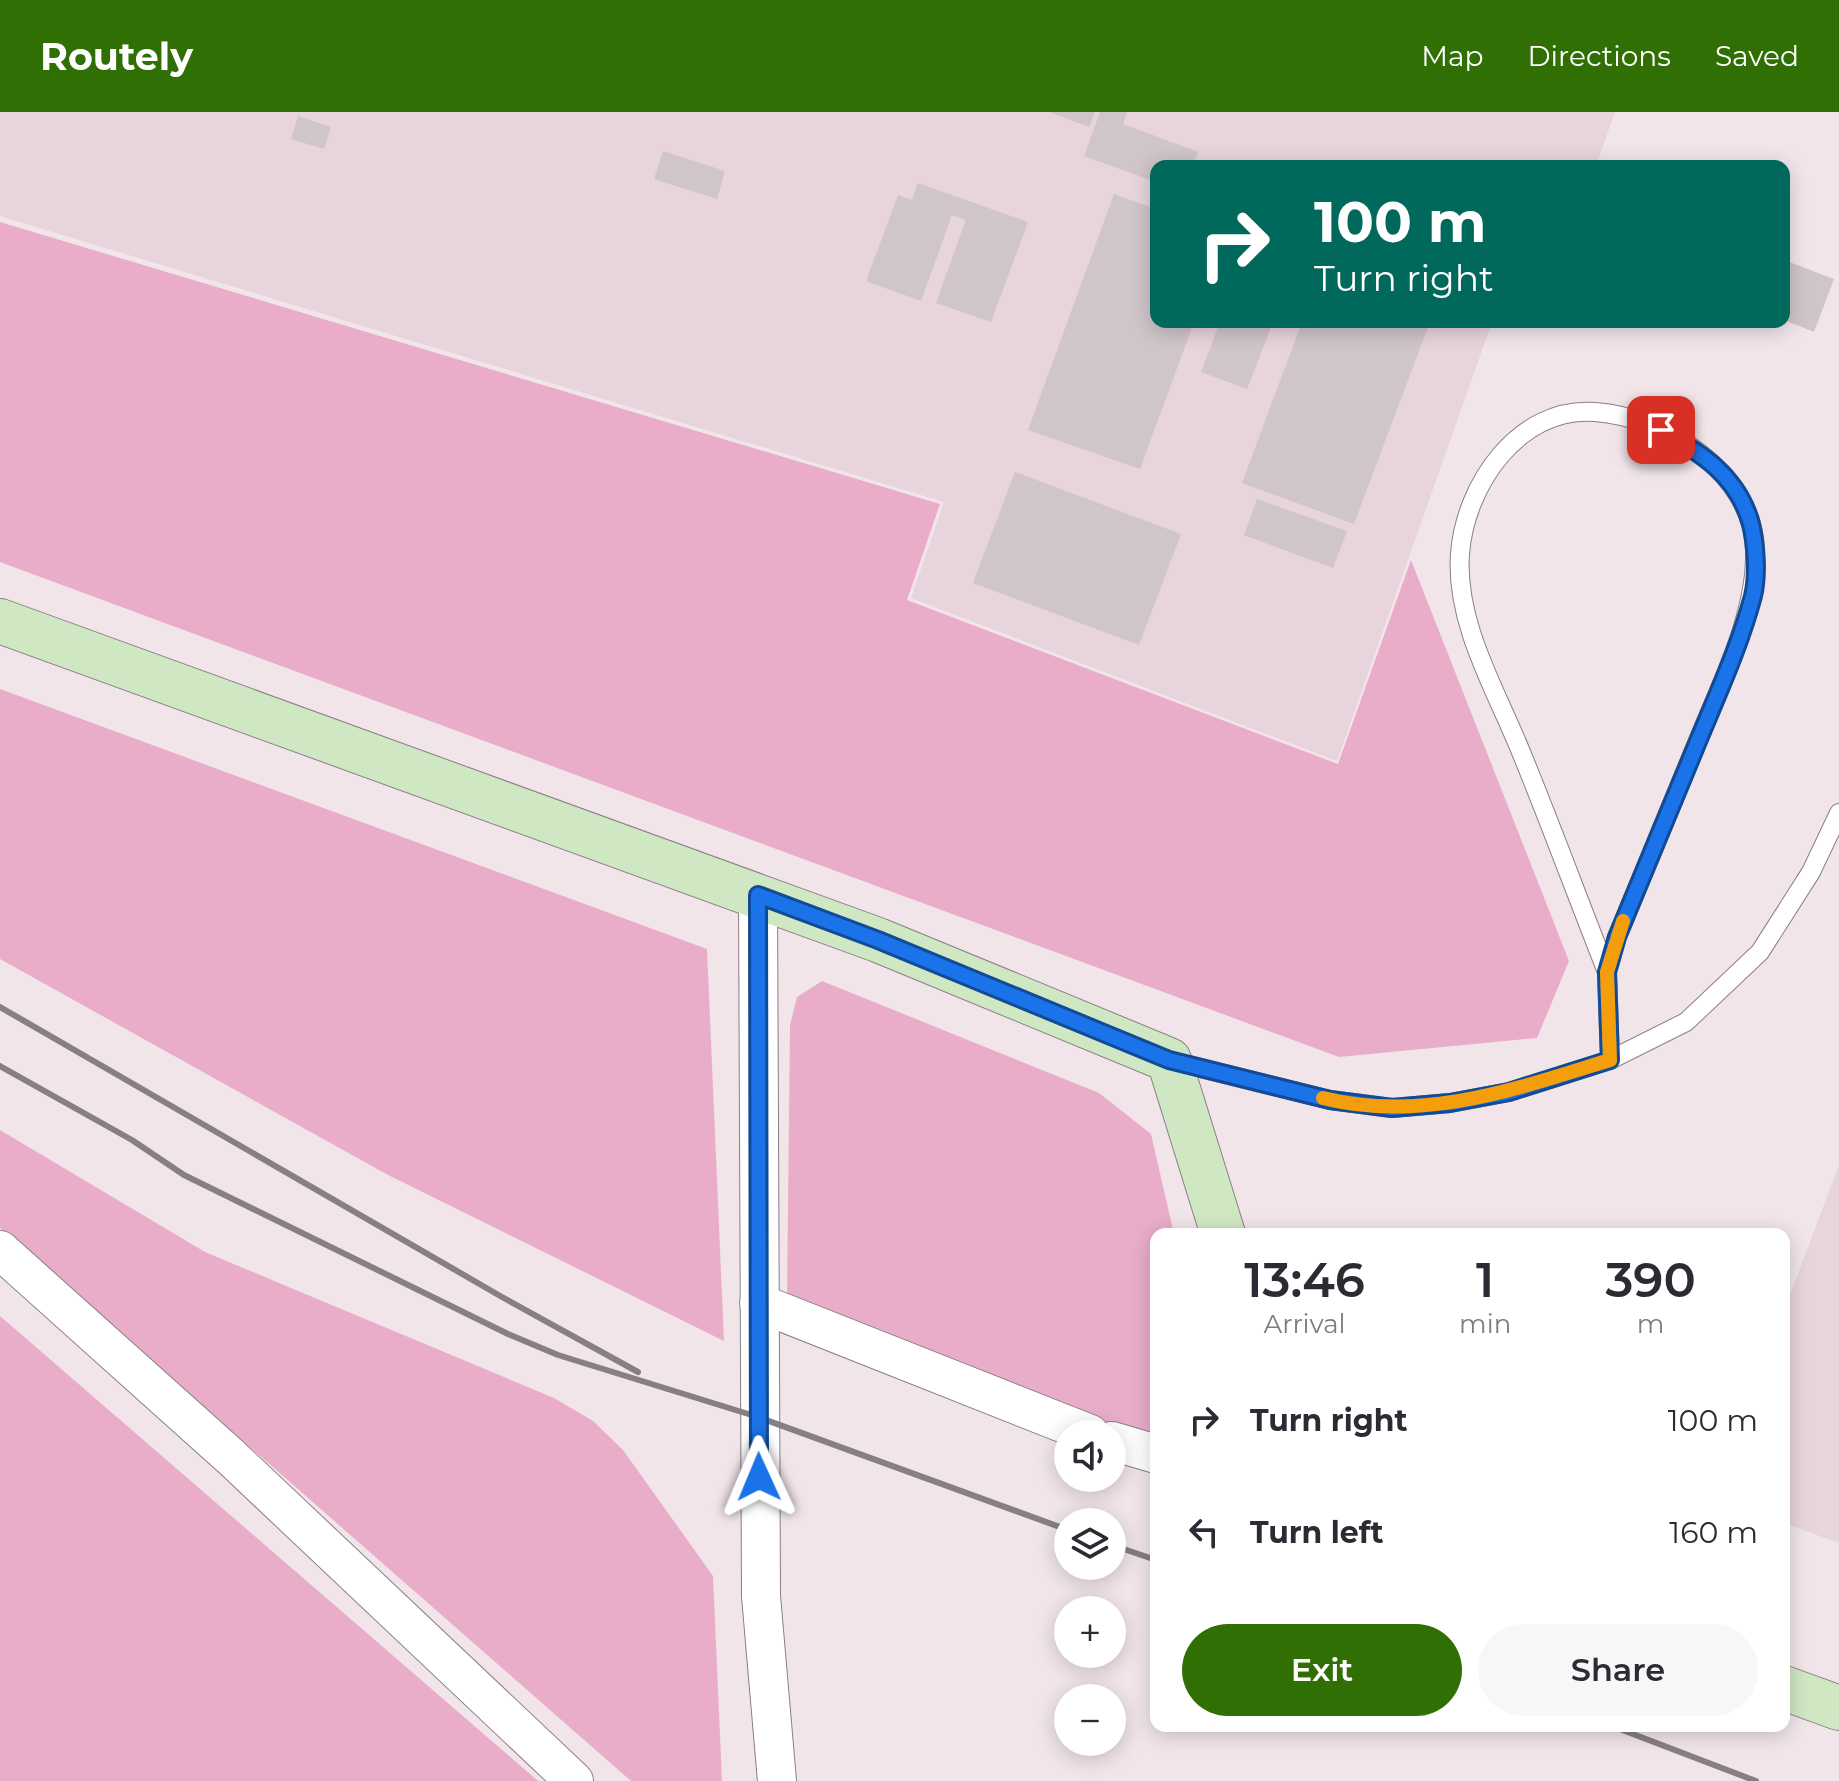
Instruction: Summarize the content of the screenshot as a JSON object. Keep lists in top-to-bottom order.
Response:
{
  "page": {
    "header": "Routely",
    "nav": ["Map", "Directions", "Saved"],
    "turn": ["100 m", "Turn right"],
    "eta": [
      "13:46",
      "Arrival",
      "1",
      "min",
      "390",
      "m"
    ],
    "list": [
      {
        "name": "Turn right",
        "value": "100 m"
      },
      {
        "name": "Turn left",
        "value": "160 m"
      }
    ],
    "map_buttons": ["+", "−"],
    "buttons": ["Exit", "Share"]
  }
}
